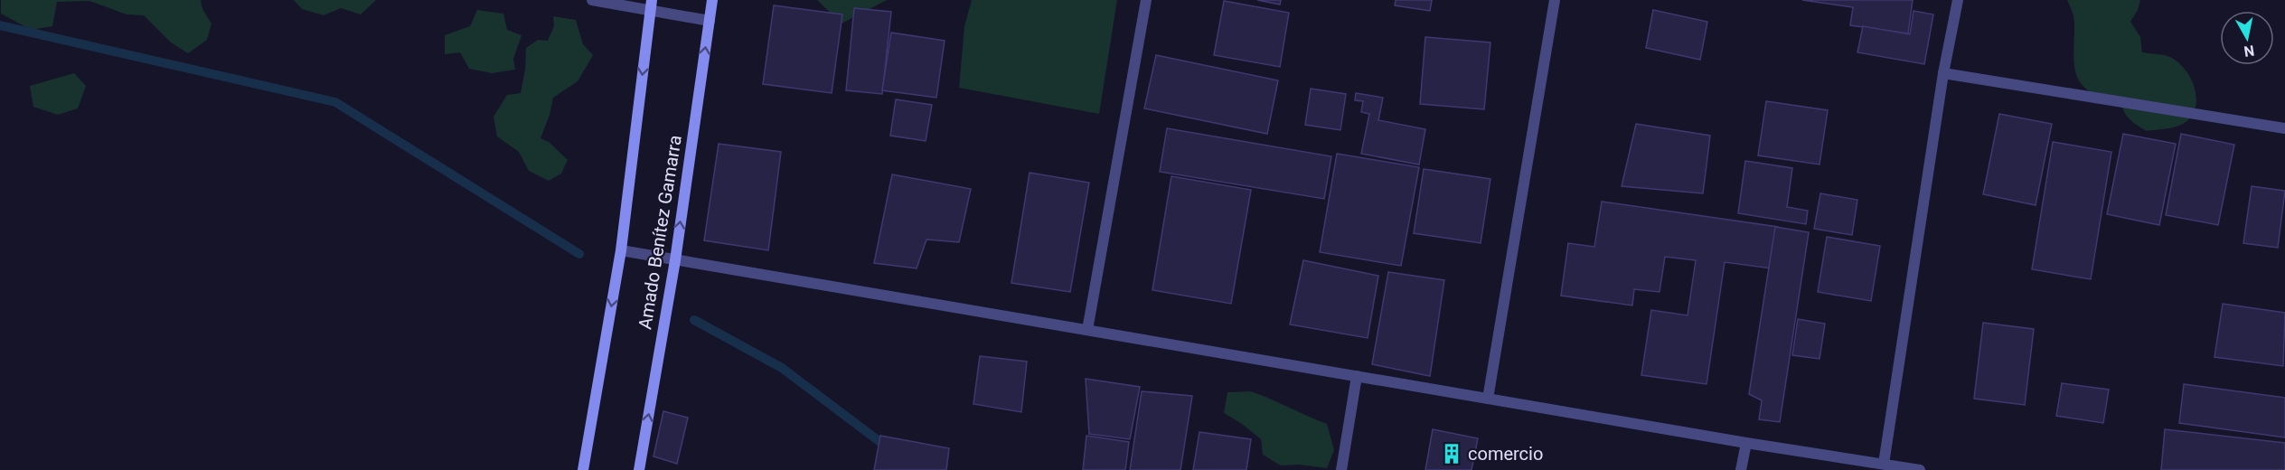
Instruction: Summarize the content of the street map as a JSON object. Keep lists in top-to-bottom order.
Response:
{
  "streets": {
    "main road": ["Amado Benítez Gamarra"]
  },
  "places": {
    "building": ["comercio"]
  },
  "north": "bottom"
}
